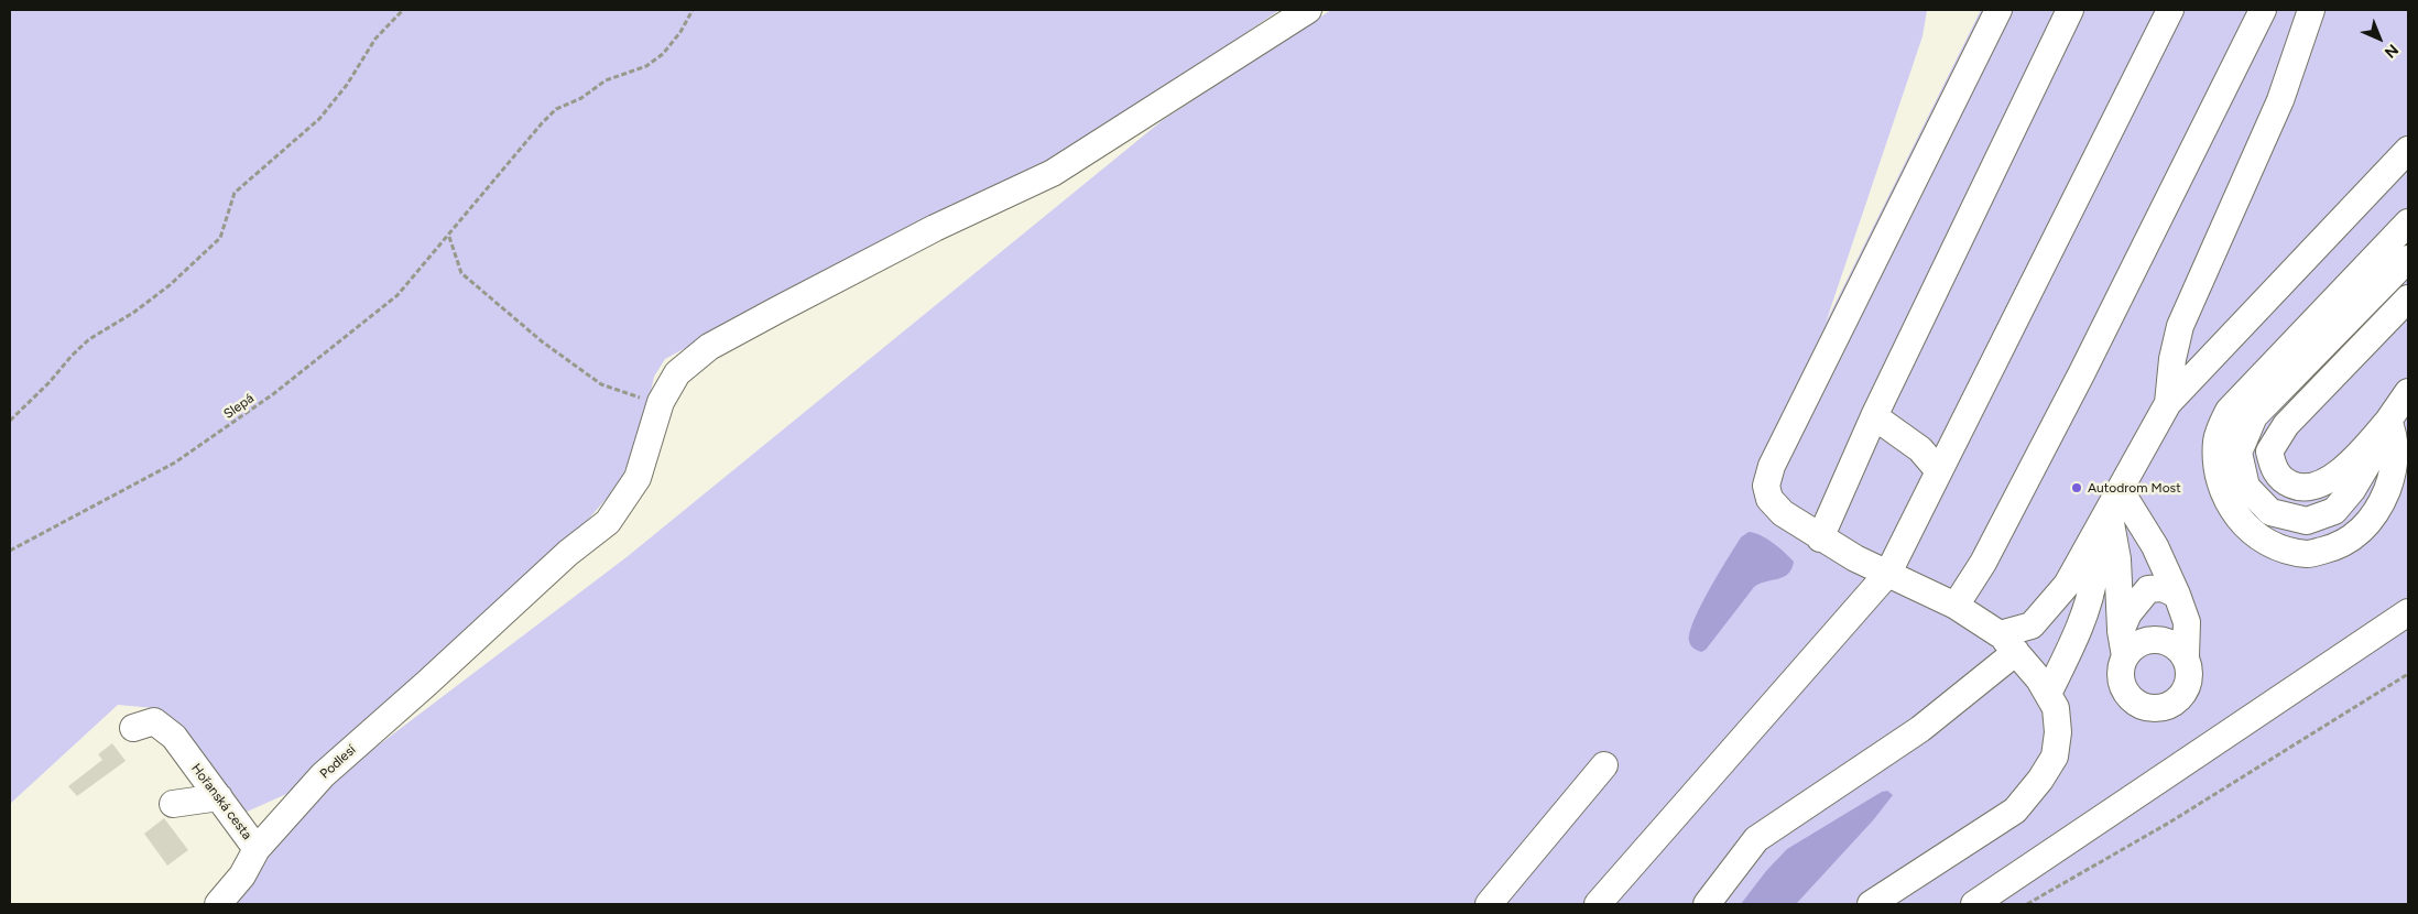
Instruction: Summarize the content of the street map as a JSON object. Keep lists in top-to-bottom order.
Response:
{
  "streets": {
    "street": ["Podlesí", "Hořanská cesta"],
    "path": ["Slepá"]
  },
  "crossings": [
    ["Podlesí", "Hořanská cesta"]
  ],
  "places": ["Autodrom Most"],
  "north": "bottom right"
}
